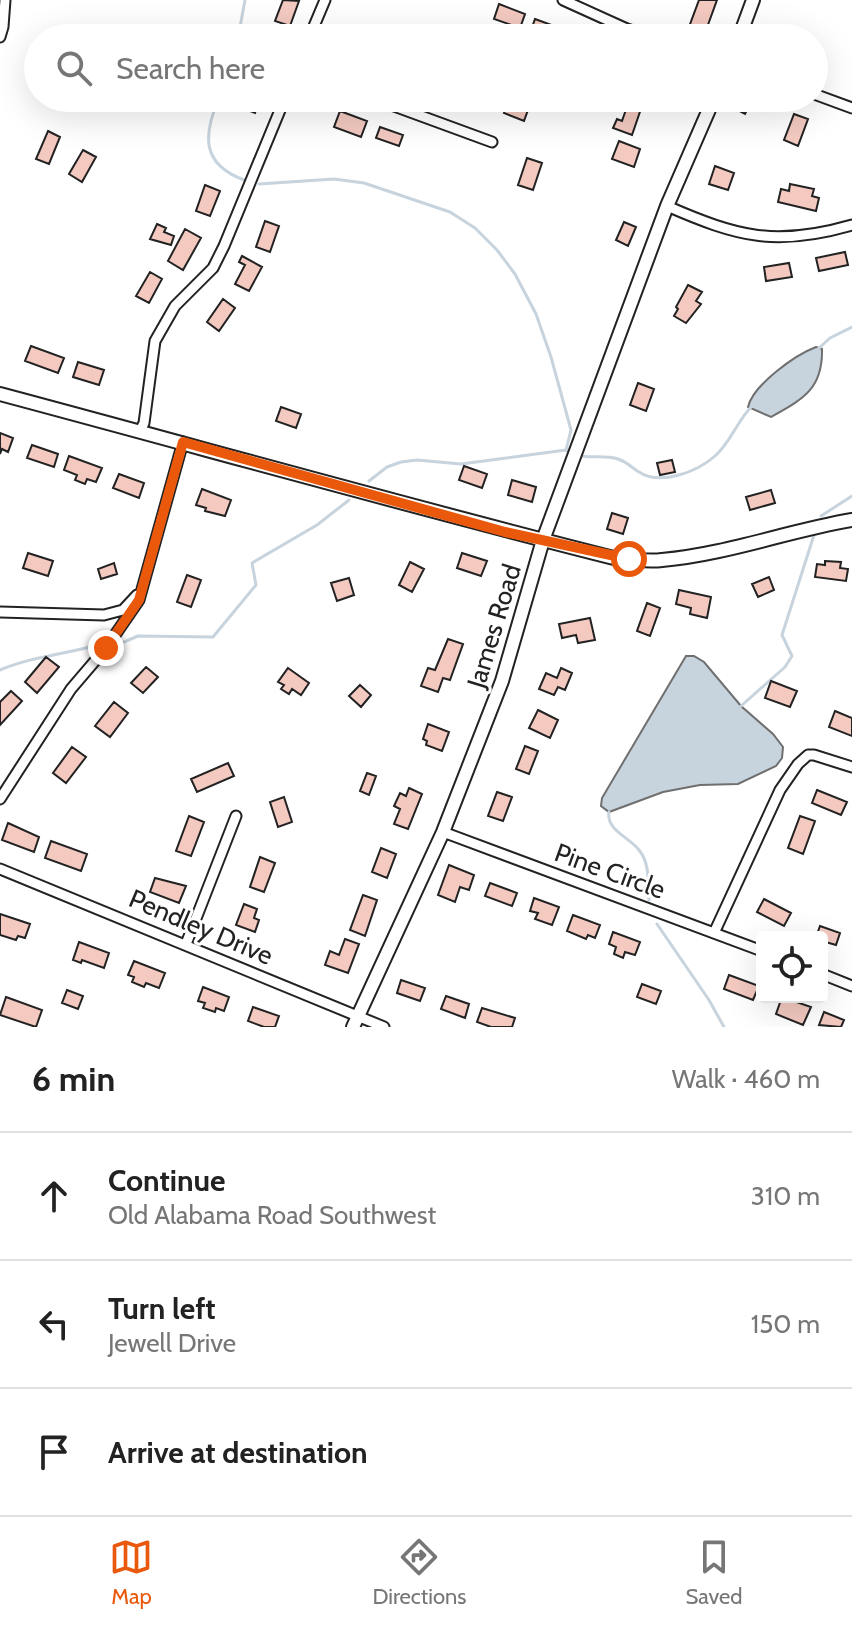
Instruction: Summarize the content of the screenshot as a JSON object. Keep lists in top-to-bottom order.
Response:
{
  "streets": {
    "street": ["James Road", "Pine Circle", "Pendley Drive"]
  },
  "crossings": [
    ["James Road", "Pine Circle"],
    ["James Road", "Pendley Drive"]
  ],
  "page": {
    "search": "Search here",
    "heading": ["6 min", "Walk · 460 m"],
    "list": [
      ["Continue", "Old Alabama Road Southwest", "310 m"],
      ["Turn left", "Jewell Drive", "150 m"],
      "Arrive at destination"
    ],
    "nav": ["Map", "Directions", "Saved"]
  }
}
